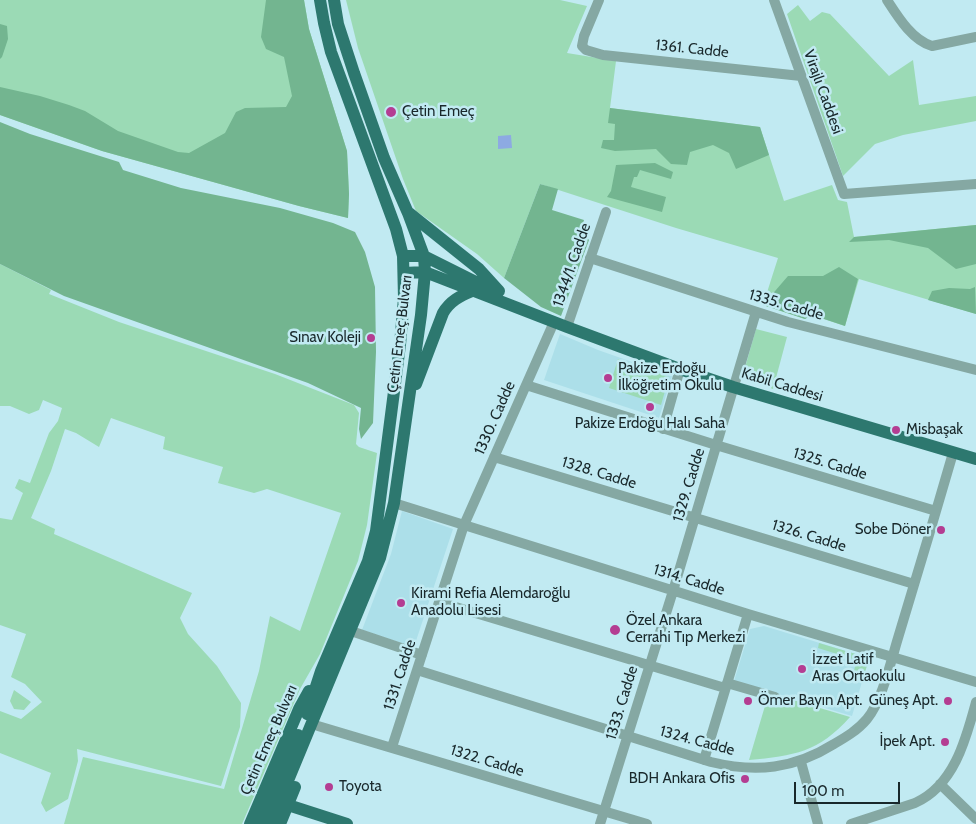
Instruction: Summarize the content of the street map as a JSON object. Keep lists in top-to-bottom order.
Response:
{
  "streets": {
    "main road": ["Çetin Emeç Bulvarı", "Kabil Caddesi"],
    "street": [
      "1361. Cadde",
      "Virajlı Caddesi",
      "1344/1. Cadde",
      "1335. Cadde",
      "1330. Cadde",
      "1325. Cadde",
      "1328. Cadde",
      "1329. Cadde",
      "1326. Cadde",
      "1314. Cadde",
      "1331. Cadde",
      "1333. Cadde",
      "1324. Cadde",
      "1322. Cadde"
    ]
  },
  "crossings": [
    ["1361. Cadde", "Virajlı Caddesi"],
    ["1344/1. Cadde", "1335. Cadde"],
    ["1344/1. Cadde", "Kabil Caddesi"],
    ["1335. Cadde", "1329. Cadde"],
    ["Çetin Emeç Bulvarı", "Kabil Caddesi"],
    ["Çetin Emeç Bulvarı", "1314. Cadde"],
    ["Çetin Emeç Bulvarı", "1322. Cadde"],
    ["Kabil Caddesi", "1330. Cadde"],
    ["Kabil Caddesi", "1329. Cadde"],
    ["Kabil Caddesi", "1324. Cadde"],
    ["1330. Cadde", "1325. Cadde"],
    ["1330. Cadde", "1328. Cadde"],
    ["1330. Cadde", "1314. Cadde"],
    ["1330. Cadde", "1331. Cadde"],
    ["1325. Cadde", "1329. Cadde"],
    ["1325. Cadde", "1324. Cadde"],
    ["1328. Cadde", "1329. Cadde"],
    ["1328. Cadde", "1326. Cadde"],
    ["1329. Cadde", "1326. Cadde"],
    ["1329. Cadde", "1314. Cadde"],
    ["1329. Cadde", "1333. Cadde"],
    ["1326. Cadde", "1324. Cadde"],
    ["1314. Cadde", "1331. Cadde"],
    ["1314. Cadde", "1333. Cadde"],
    ["1314. Cadde", "1324. Cadde"],
    ["1331. Cadde", "1324. Cadde"],
    ["1331. Cadde", "1322. Cadde"],
    ["1333. Cadde", "1324. Cadde"],
    ["1333. Cadde", "1322. Cadde"]
  ],
  "places": [
    "Çetin Emeç",
    "Sınav Koleji",
    "Pakize Erdoğu İlköğretim Okulu",
    "Pakize Erdoğu Halı Saha",
    "Misbaşak",
    "Sobe Döner",
    "Kirami Refia Alemdaroğlu Anadolu Lisesi",
    "Özel Ankara Cerrahi Tıp Merkezi",
    "İzzet Latif Aras Ortaokulu",
    "Ömer Bayın Apt.",
    "Güneş Apt.",
    "İpek Apt.",
    "BDH Ankara Ofis",
    "Toyota"
  ],
  "scale_bar": "100 m"
}
